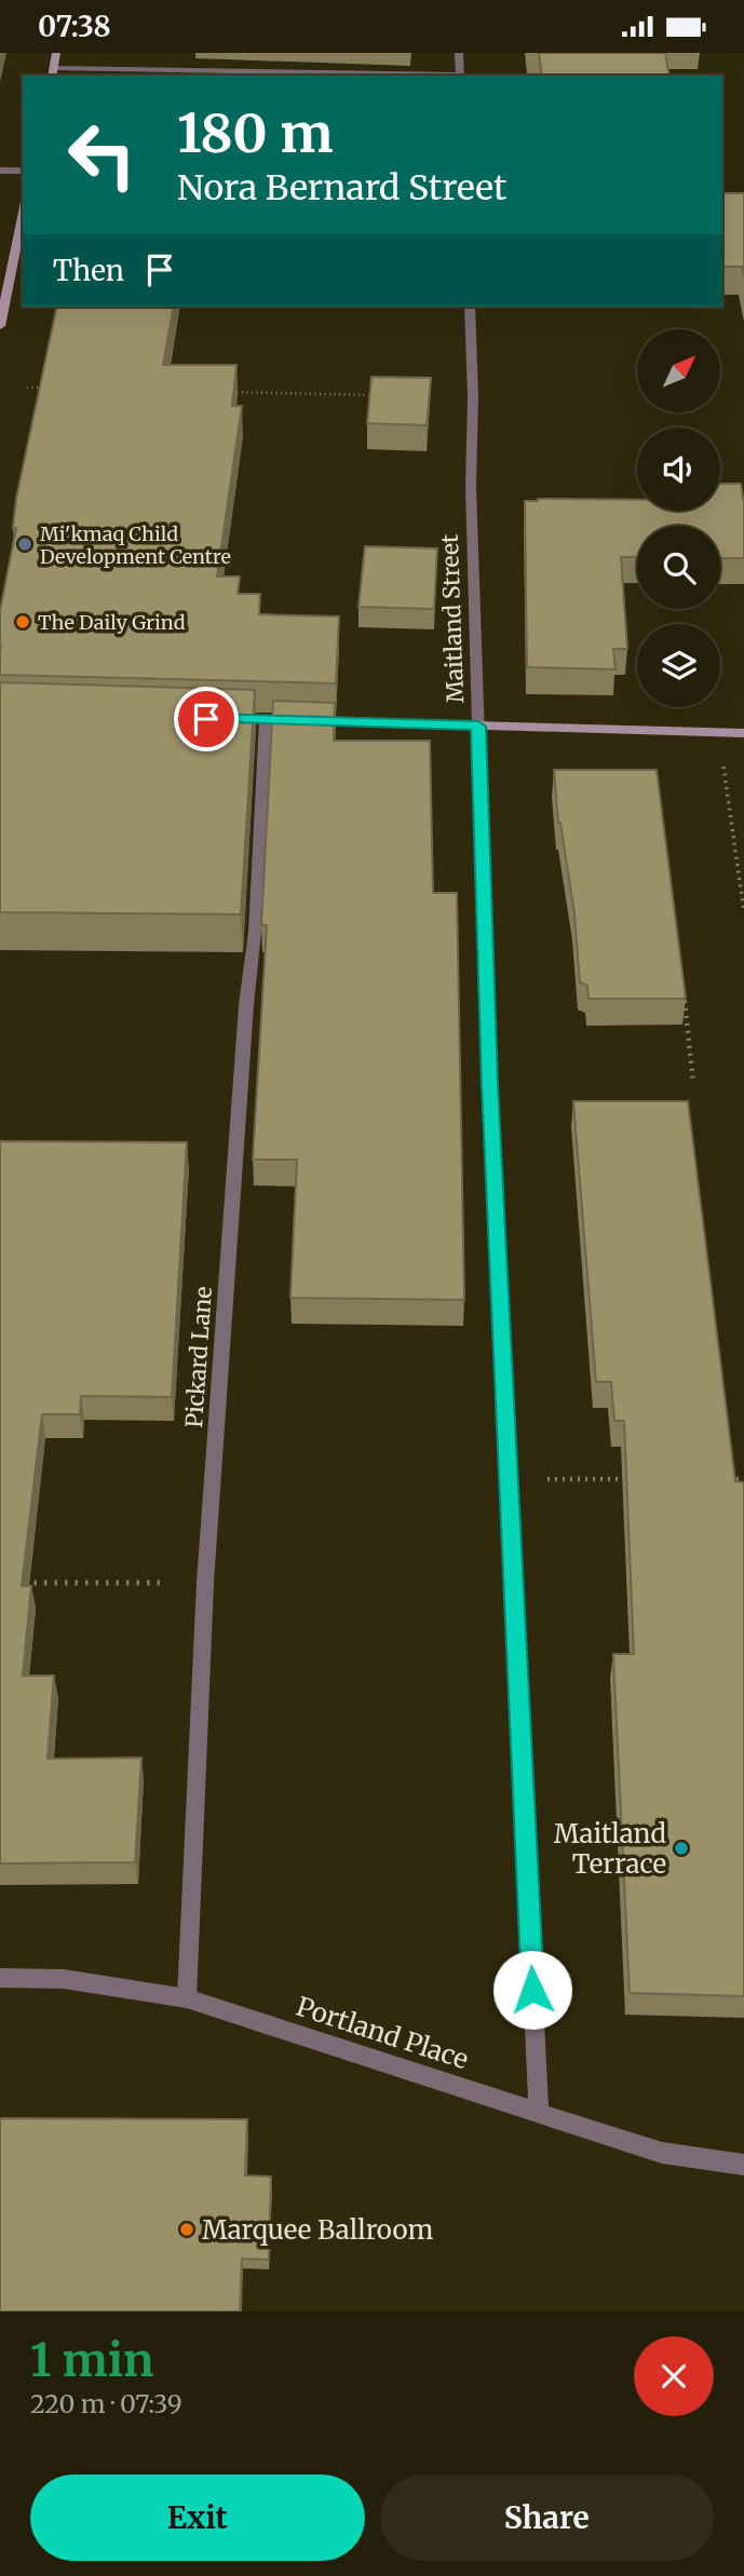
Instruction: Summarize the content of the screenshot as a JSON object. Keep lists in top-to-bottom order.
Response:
{
  "streets": {
    "street": ["Maitland Street", "Pickard Lane", "Portland Place"]
  },
  "crossings": [
    ["Maitland Street", "Portland Place"],
    ["Pickard Lane", "Portland Place"]
  ],
  "places": [
    "Mi'kmaq Child Development Centre",
    "The Daily Grind",
    "Maitland Terrace",
    "Marquee Ballroom"
  ],
  "north": "top right",
  "page": {
    "status": "07:38",
    "turn": ["180 m", "Nora Bernard Street"],
    "then": "Then",
    "heading": ["1 min", "220 m · 07:39"],
    "buttons": ["Exit", "Share"]
  }
}
